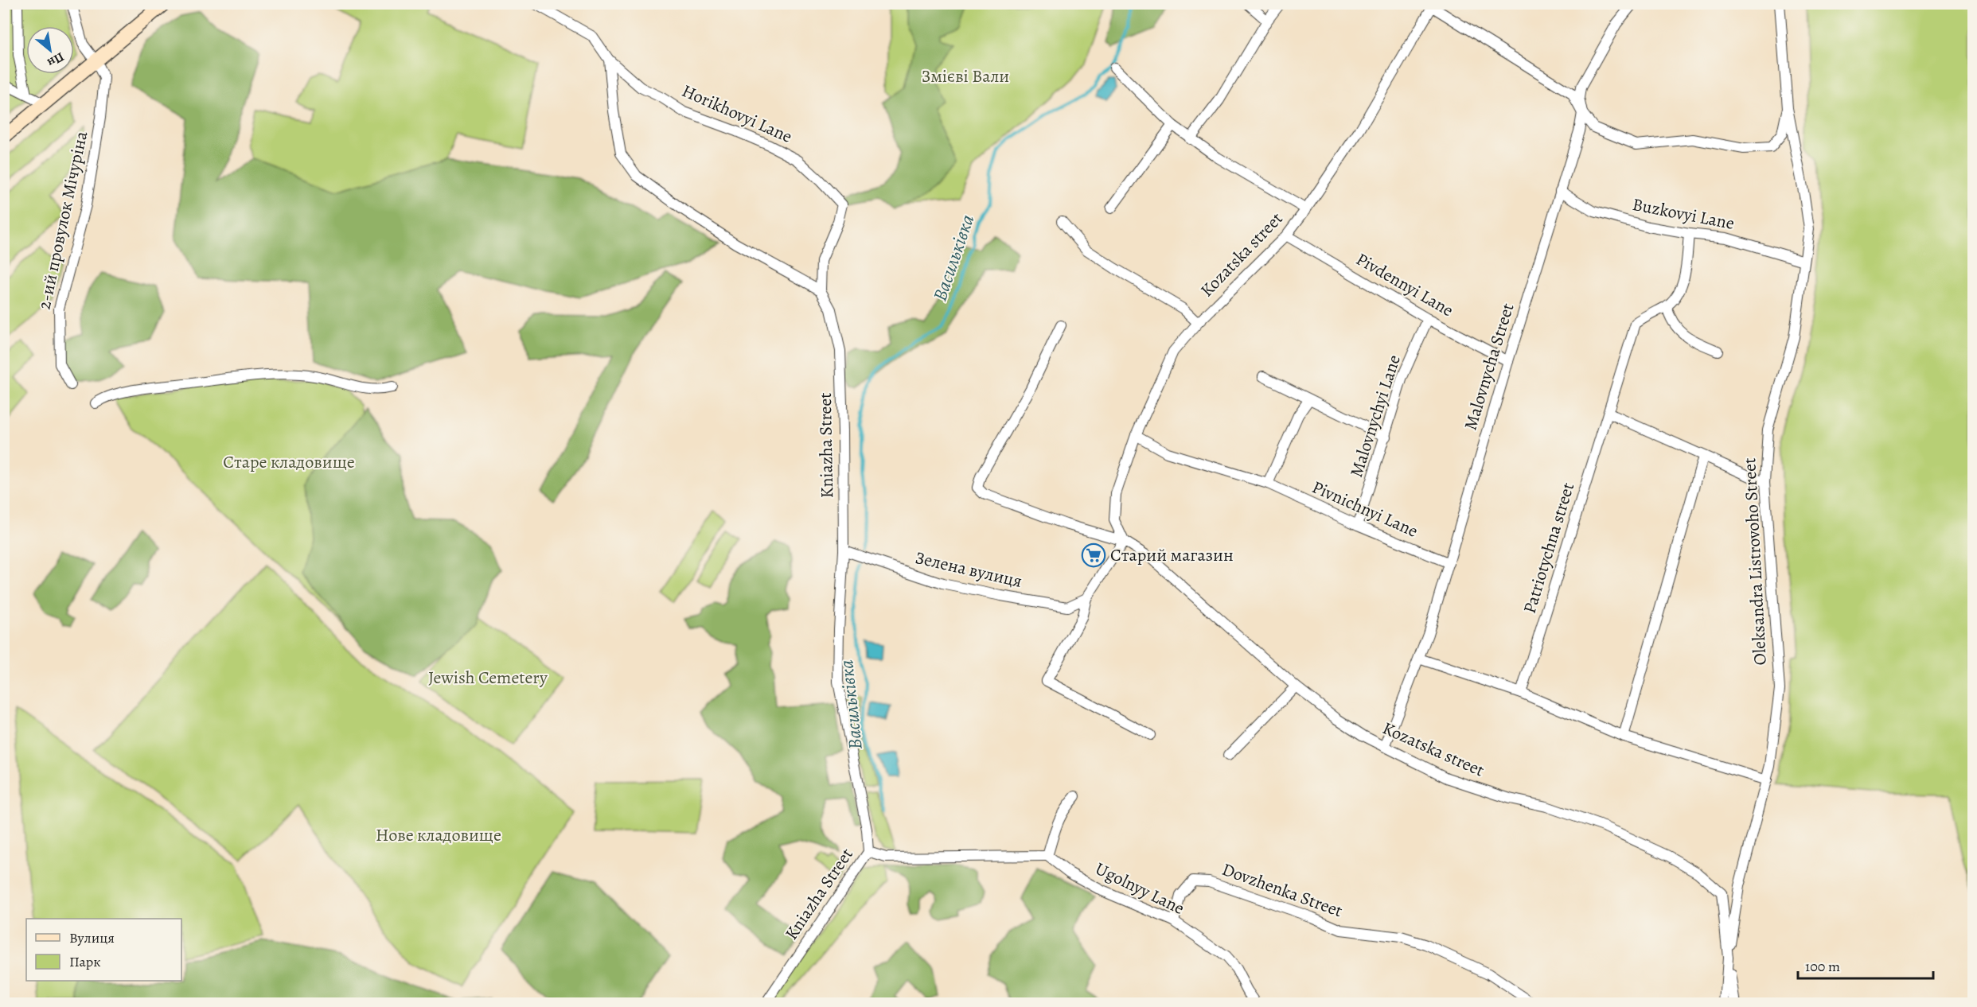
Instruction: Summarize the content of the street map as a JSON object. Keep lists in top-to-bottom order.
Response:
{
  "streets": {
    "street": [
      "Horikhovyi Lane",
      "Buzkovyi Lane",
      "2-ий провулок Мічуріна",
      "Kozatska street",
      "Pivdennyi Lane",
      "Malovnycha Street",
      "Malovnychyi Lane",
      "Kniazha Street",
      "Pivnichnyi Lane",
      "Patriotychna street",
      "Oleksandra Listrovoho Street",
      "Зелена вулиця",
      "Ugolnyy Lane",
      "Dovzhenka Street"
    ]
  },
  "crossings": [
    ["Horikhovyi Lane", "Kniazha Street"],
    ["Buzkovyi Lane", "Malovnycha Street"],
    ["Buzkovyi Lane", "Patriotychna street"],
    ["Buzkovyi Lane", "Oleksandra Listrovoho Street"],
    ["Kozatska street", "Pivdennyi Lane"],
    ["Kozatska street", "Malovnycha Street"],
    ["Kozatska street", "Pivnichnyi Lane"],
    ["Pivdennyi Lane", "Malovnycha Street"],
    ["Pivdennyi Lane", "Malovnychyi Lane"],
    ["Malovnycha Street", "Pivnichnyi Lane"],
    ["Malovnychyi Lane", "Pivnichnyi Lane"],
    ["Kniazha Street", "Зелена вулиця"],
    ["Ugolnyy Lane", "Dovzhenka Street"]
  ],
  "water": ["Васильківка"],
  "parks": [
    "Змієві Вали",
    "Старе кладовище",
    "Jewish Cemetery",
    "Нове кладовище"
  ],
  "places": {
    "supermarket": ["Старий магазин"]
  },
  "legend": ["Вулиця", "Парк"],
  "scale_bar": "100 m",
  "north": "bottom right"
}
